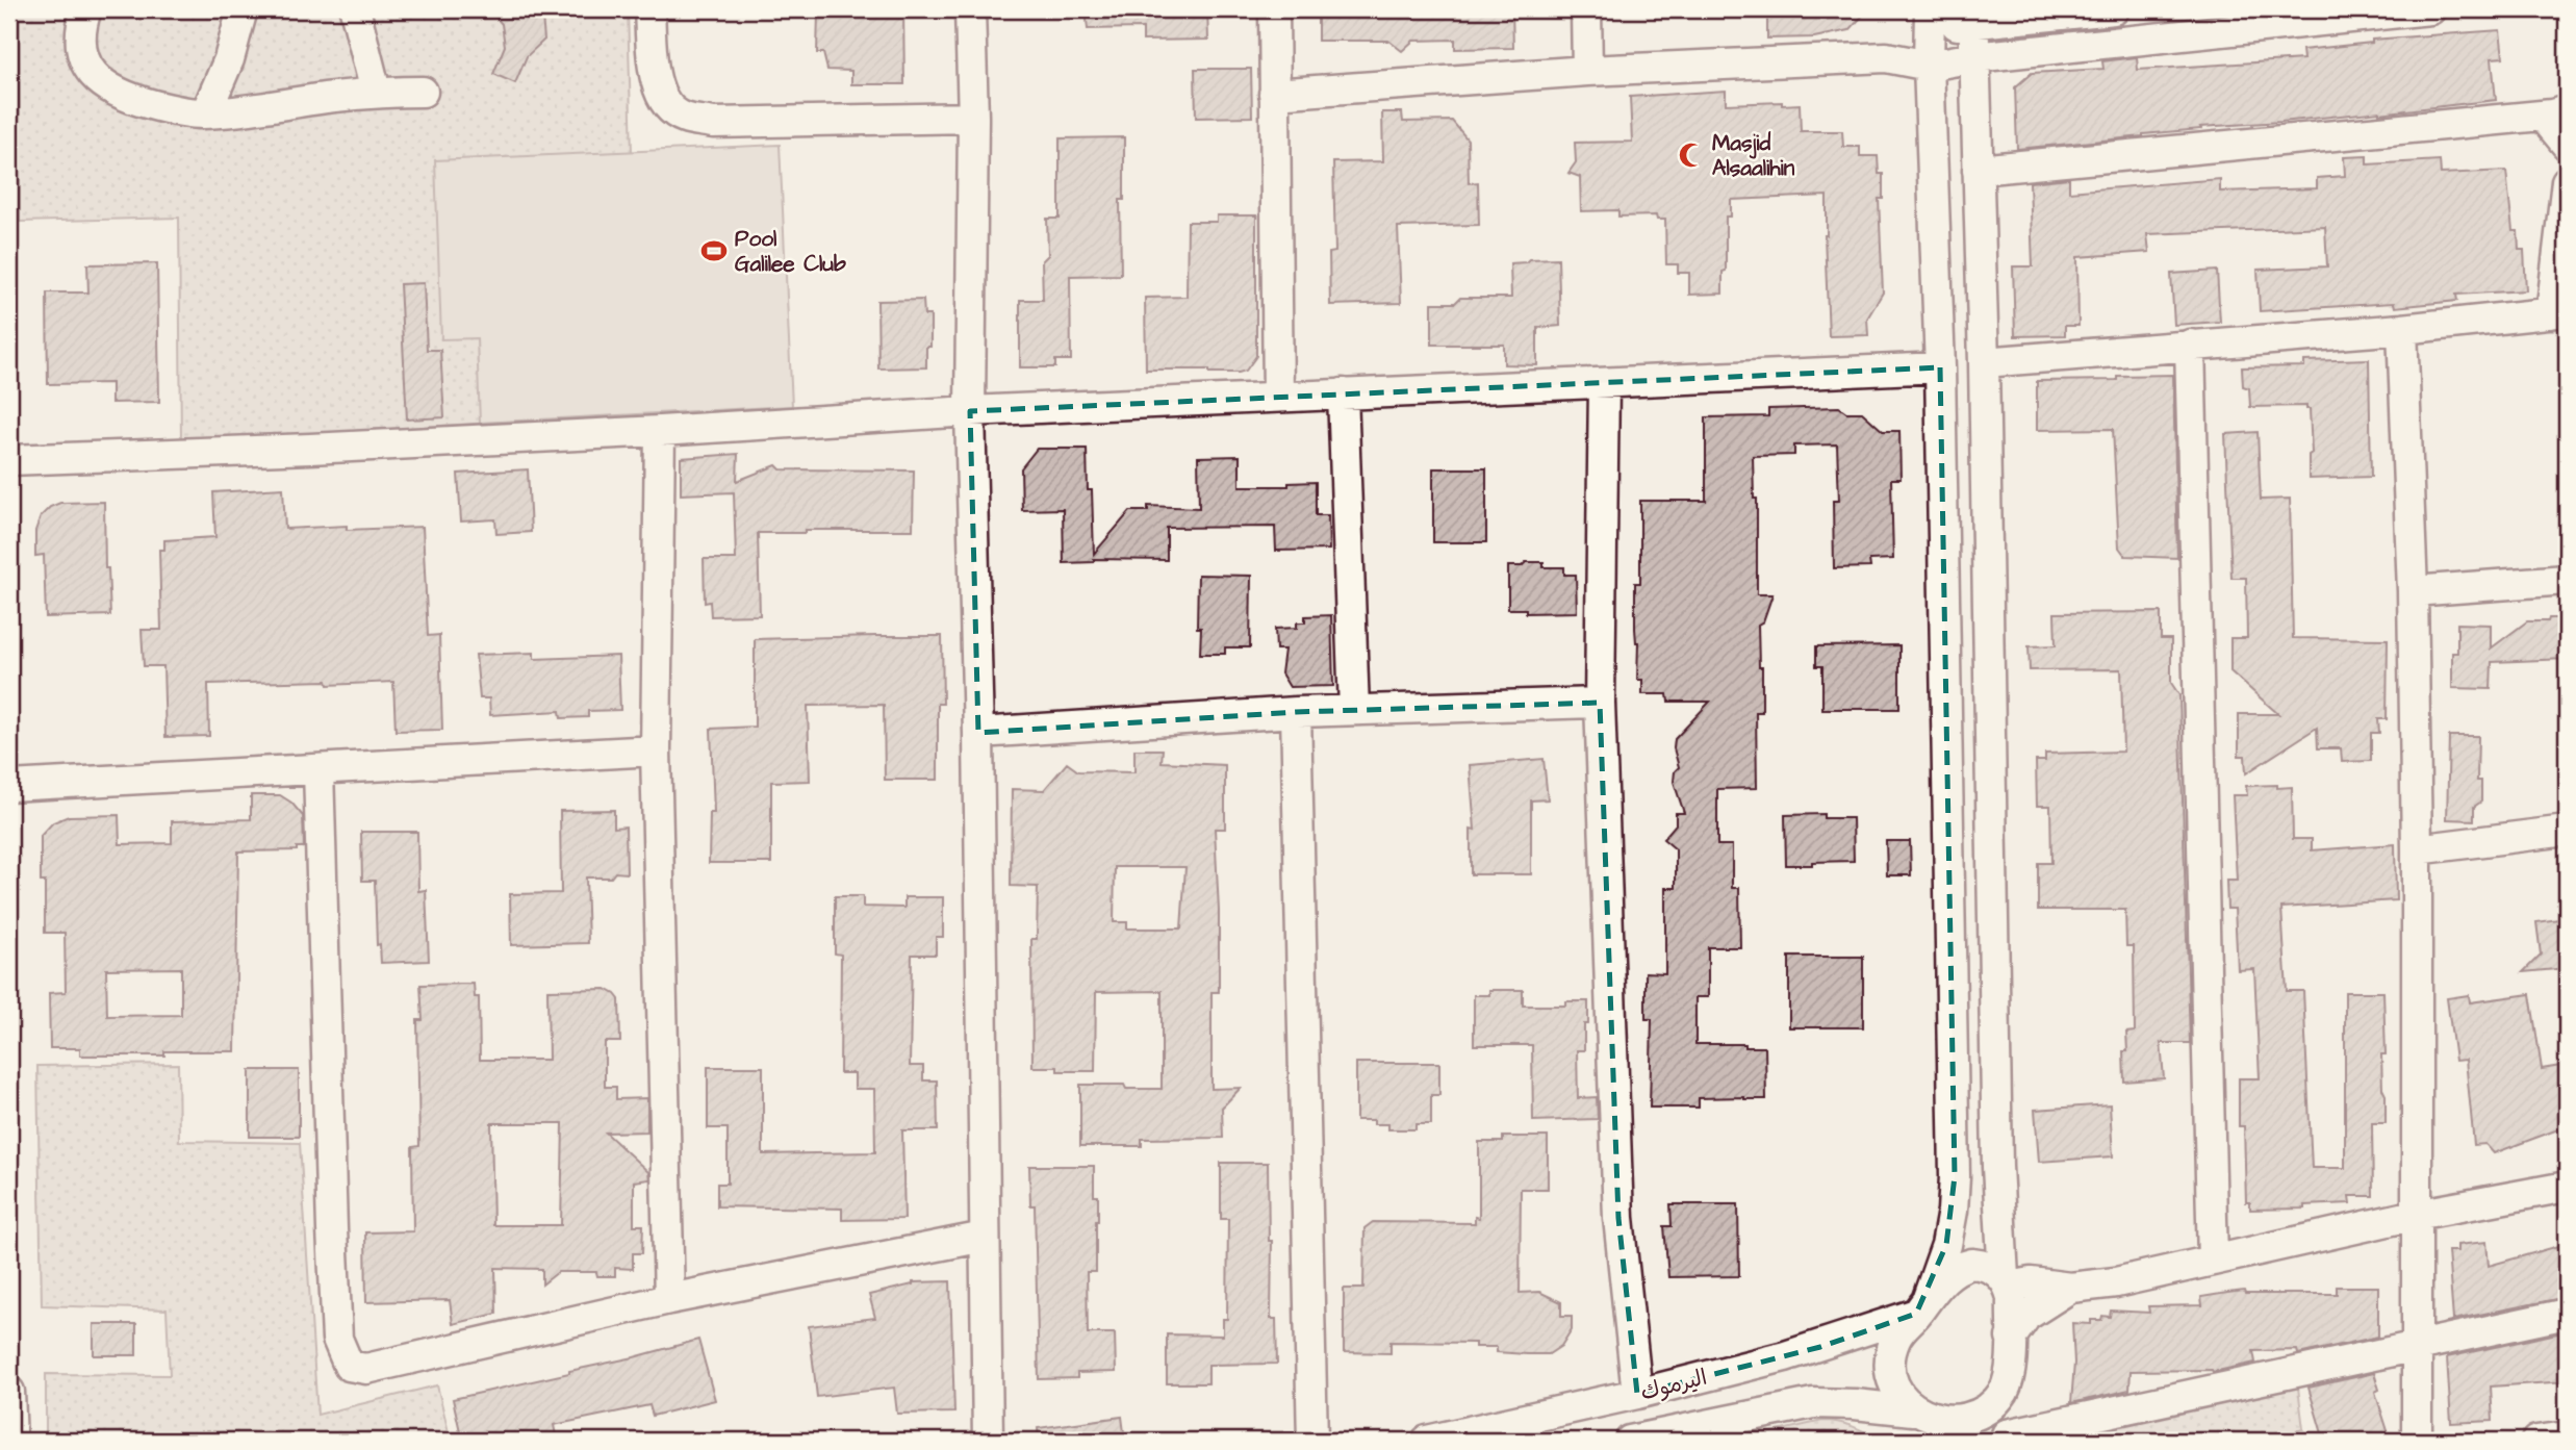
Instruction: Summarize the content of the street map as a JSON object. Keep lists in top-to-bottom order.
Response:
{
  "streets": {
    "street": ["اليرموك"]
  },
  "places": {
    "mosque": ["Masjid Alsaalihin"],
    "sports": ["Pool Galilee Club"]
  }
}
